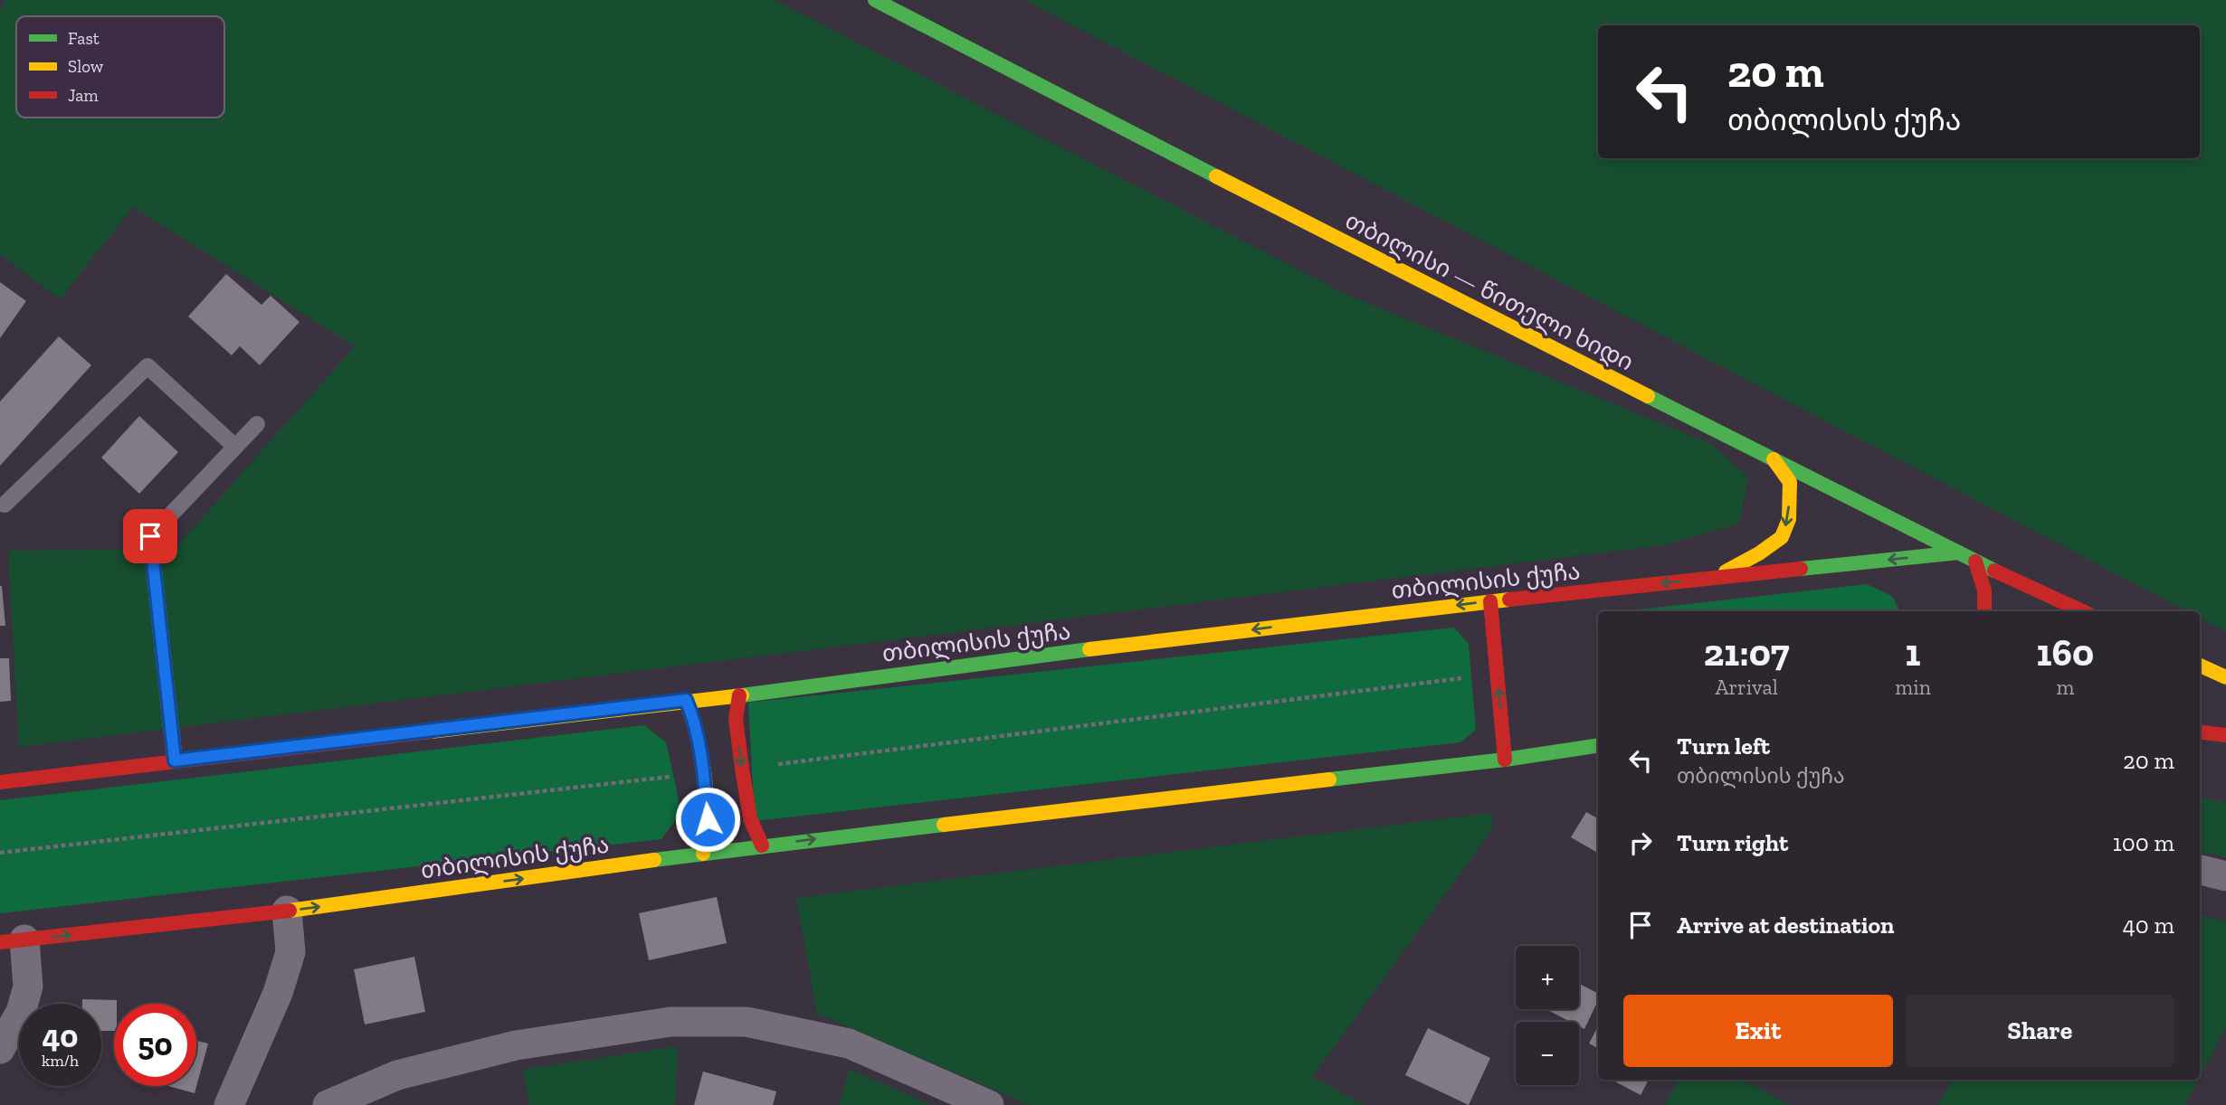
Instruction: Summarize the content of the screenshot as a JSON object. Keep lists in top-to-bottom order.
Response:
{
  "streets": {
    "main road": ["თბილისი — წითელი ხიდი", "თბილისის ქუჩა"]
  },
  "crossings": [
    ["თბილისი — წითელი ხიდი", "თბილისის ქუჩა"]
  ],
  "legend": ["Fast", "Slow", "Jam"],
  "page": {
    "turn": ["20 m", "თბილისის ქუჩა"],
    "eta": [
      "21:07",
      "Arrival",
      "1",
      "min",
      "160",
      "m"
    ],
    "list": [
      {
        "name": "Turn left",
        "note": "თბილისის ქუჩა",
        "value": "20 m"
      },
      {
        "name": "Turn right",
        "value": "100 m"
      },
      {
        "name": "Arrive at destination",
        "value": "40 m"
      }
    ],
    "map_buttons": ["+", "−"],
    "buttons": ["Exit", "Share"],
    "speed": "40 km/h",
    "limit": "50"
  }
}
